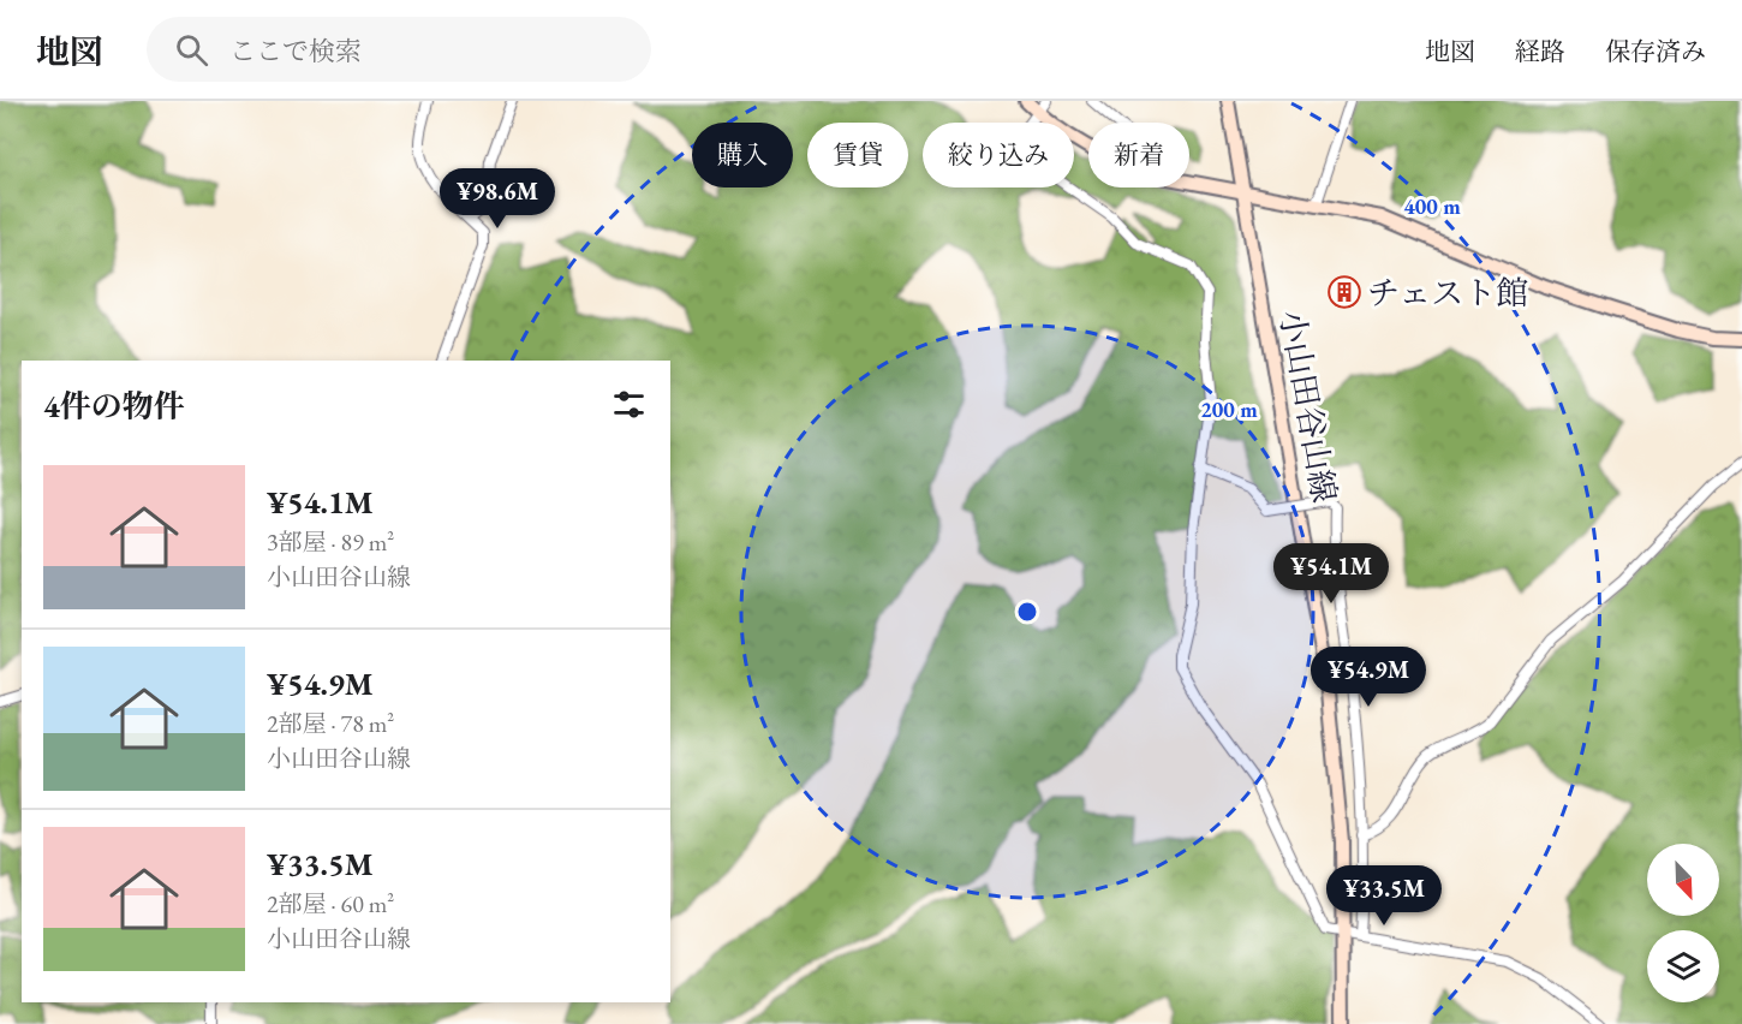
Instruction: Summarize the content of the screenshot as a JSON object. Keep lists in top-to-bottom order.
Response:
{
  "streets": {
    "main road": ["小山田谷山線"]
  },
  "places": {
    "building": ["チェスト館"]
  },
  "north": "bottom right",
  "page": {
    "header": "地図",
    "search": "ここで検索",
    "nav": ["地図", "経路", "保存済み"],
    "chip": [
      "購入",
      "賃貸",
      "絞り込み",
      "新着"
    ],
    "price": [
      "¥98.6M",
      "¥54.1M",
      "¥54.9M",
      "¥33.5M"
    ],
    "heading": "4件の物件",
    "list": [
      {
        "name": "¥54.1M",
        "note": "3部屋 · 89 m² · 小山田谷山線"
      },
      {
        "name": "¥54.9M",
        "note": "2部屋 · 78 m² · 小山田谷山線"
      },
      {
        "name": "¥33.5M",
        "note": "2部屋 · 60 m² · 小山田谷山線"
      }
    ]
  },
  "rings": ["400 m", "200 m"]
}
